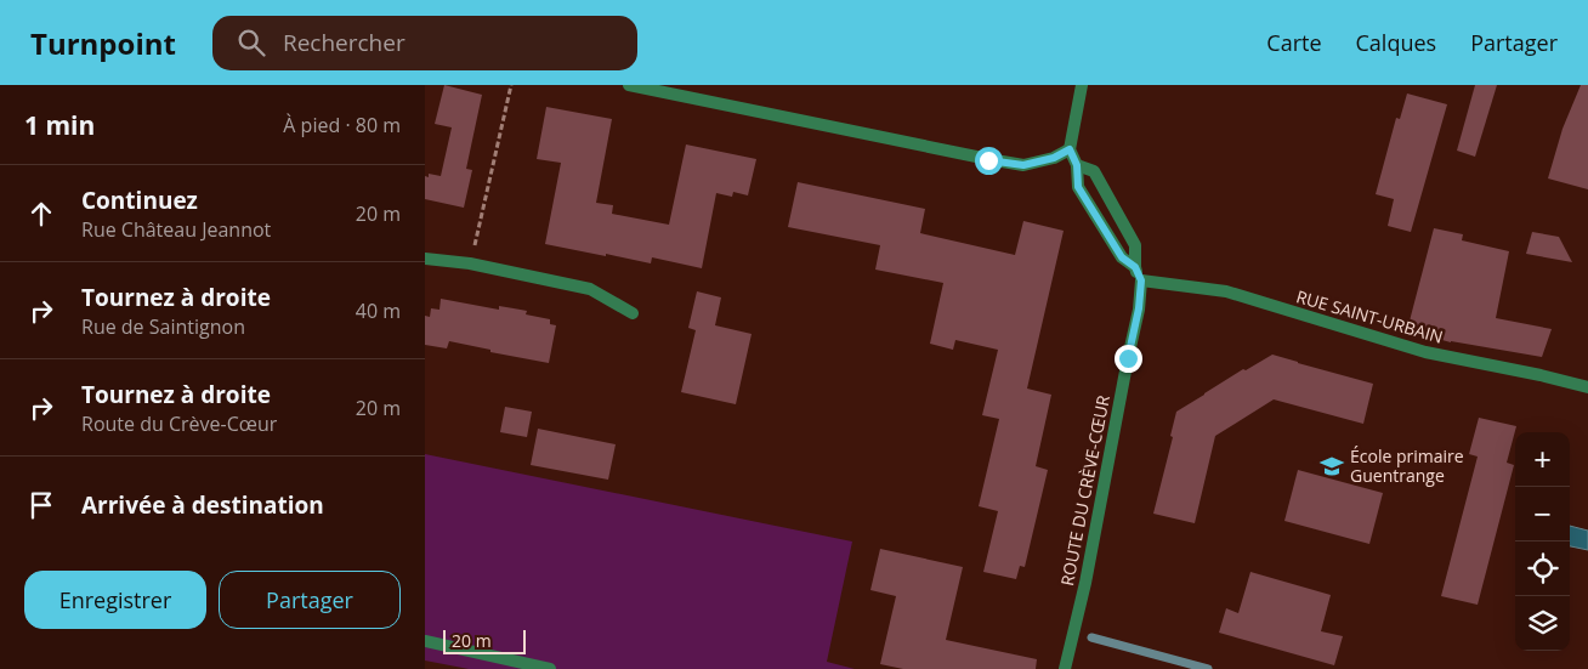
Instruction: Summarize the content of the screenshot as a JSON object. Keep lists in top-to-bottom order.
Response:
{
  "streets": {
    "street": ["RUE SAINT-URBAIN", "ROUTE DU CRÈVE-CŒUR"]
  },
  "crossings": [
    ["RUE SAINT-URBAIN", "ROUTE DU CRÈVE-CŒUR"]
  ],
  "places": {
    "school or university": ["École primaire Guentrange"]
  },
  "scale_bar": "20 m",
  "page": {
    "header": "Turnpoint",
    "search": "Rechercher",
    "nav": ["Carte", "Calques", "Partager"],
    "heading": ["1 min", "À pied · 80 m"],
    "list": [
      ["Continuez", "Rue Château Jeannot", "20 m"],
      ["Tournez à droite", "Rue de Saintignon", "40 m"],
      ["Tournez à droite", "Route du Crève-Cœur", "20 m"],
      "Arrivée à destination"
    ],
    "map_buttons": ["+", "−"],
    "buttons": ["Enregistrer", "Partager"],
    "scale": "20 m"
  }
}
